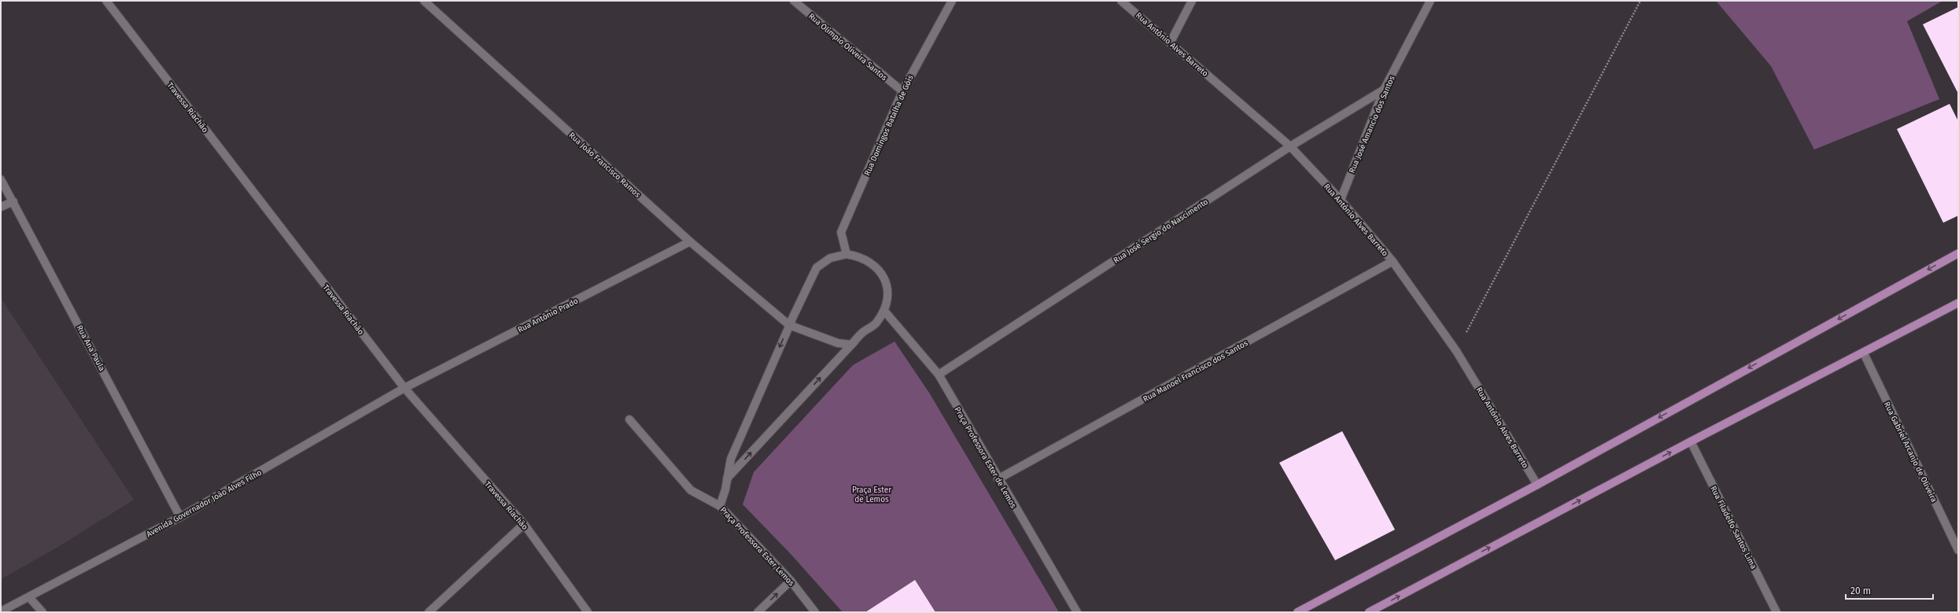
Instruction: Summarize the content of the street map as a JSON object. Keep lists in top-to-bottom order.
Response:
{
  "streets": {
    "street": [
      "Rua Antônio Alves Barreto",
      "Rua Olimpio Oliveira Santos",
      "Travessa Riachão",
      "Rua José Amancio dos Santos",
      "Rua Domingos Batalha de Góis",
      "Rua João Francisco Ramos",
      "Rua José Sergio do Nascimento",
      "Rua Antônio Prado",
      "Rua Ana Paula",
      "Rua Manoel Francisco dos Santos",
      "Rua Gabriel Arcanjo de Oliveira",
      "Praça Professora Ester de Lemos",
      "Avenida Governador João Alves Filho",
      "Rua Filadelfo Santos Lima",
      "Praça Professora Ester Lemos"
    ]
  },
  "crossings": [
    ["Rua Antônio Alves Barreto", "Rua José Amancio dos Santos"],
    ["Rua Antônio Alves Barreto", "Rua José Sergio do Nascimento"],
    ["Rua Antônio Alves Barreto", "Rua Manoel Francisco dos Santos"],
    ["Rua Olimpio Oliveira Santos", "Rua Domingos Batalha de Góis"],
    ["Travessa Riachão", "Rua Antônio Prado"],
    ["Travessa Riachão", "Avenida Governador João Alves Filho"],
    ["Rua José Amancio dos Santos", "Rua José Sergio do Nascimento"],
    ["Rua Domingos Batalha de Góis", "Rua João Francisco Ramos"],
    ["Rua Domingos Batalha de Góis", "Praça Professora Ester de Lemos"],
    ["Rua João Francisco Ramos", "Rua Antônio Prado"],
    ["Rua João Francisco Ramos", "Praça Professora Ester de Lemos"],
    ["Rua José Sergio do Nascimento", "Praça Professora Ester de Lemos"],
    ["Rua Antônio Prado", "Avenida Governador João Alves Filho"],
    ["Rua Ana Paula", "Avenida Governador João Alves Filho"],
    ["Rua Manoel Francisco dos Santos", "Praça Professora Ester de Lemos"]
  ],
  "parks": ["Praça Ester de Lemos"],
  "scale_bar": "20 m"
}
